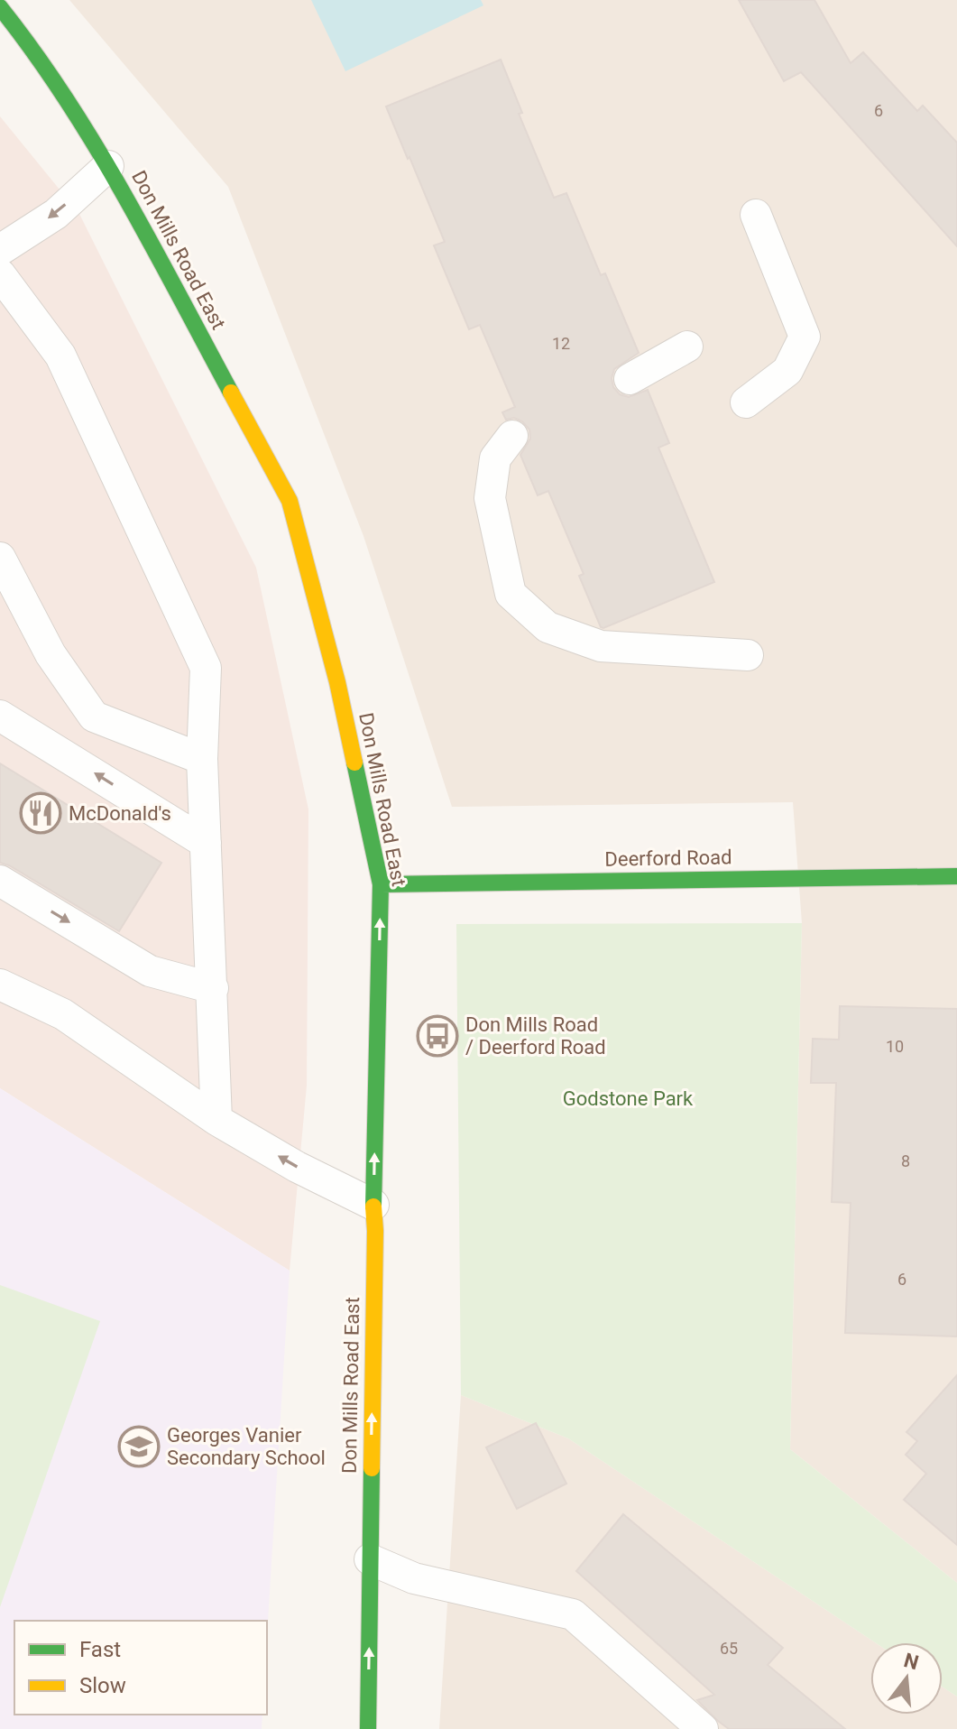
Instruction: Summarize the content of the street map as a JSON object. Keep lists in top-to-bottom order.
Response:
{
  "streets": {
    "main road": ["Don Mills Road East", "Deerford Road"]
  },
  "crossings": [
    ["Don Mills Road East", "Deerford Road"]
  ],
  "one_way": ["Don Mills Road East"],
  "parks": ["Godstone Park"],
  "places": {
    "restaurant": ["McDonald's"],
    "bus stop": ["Don Mills Road / Deerford Road"],
    "school or university": ["Georges Vanier Secondary School"]
  },
  "house_numbers": [
    "6",
    "12",
    "10",
    "8",
    "6",
    "65"
  ],
  "legend": ["Fast", "Slow"],
  "north": "top"
}
